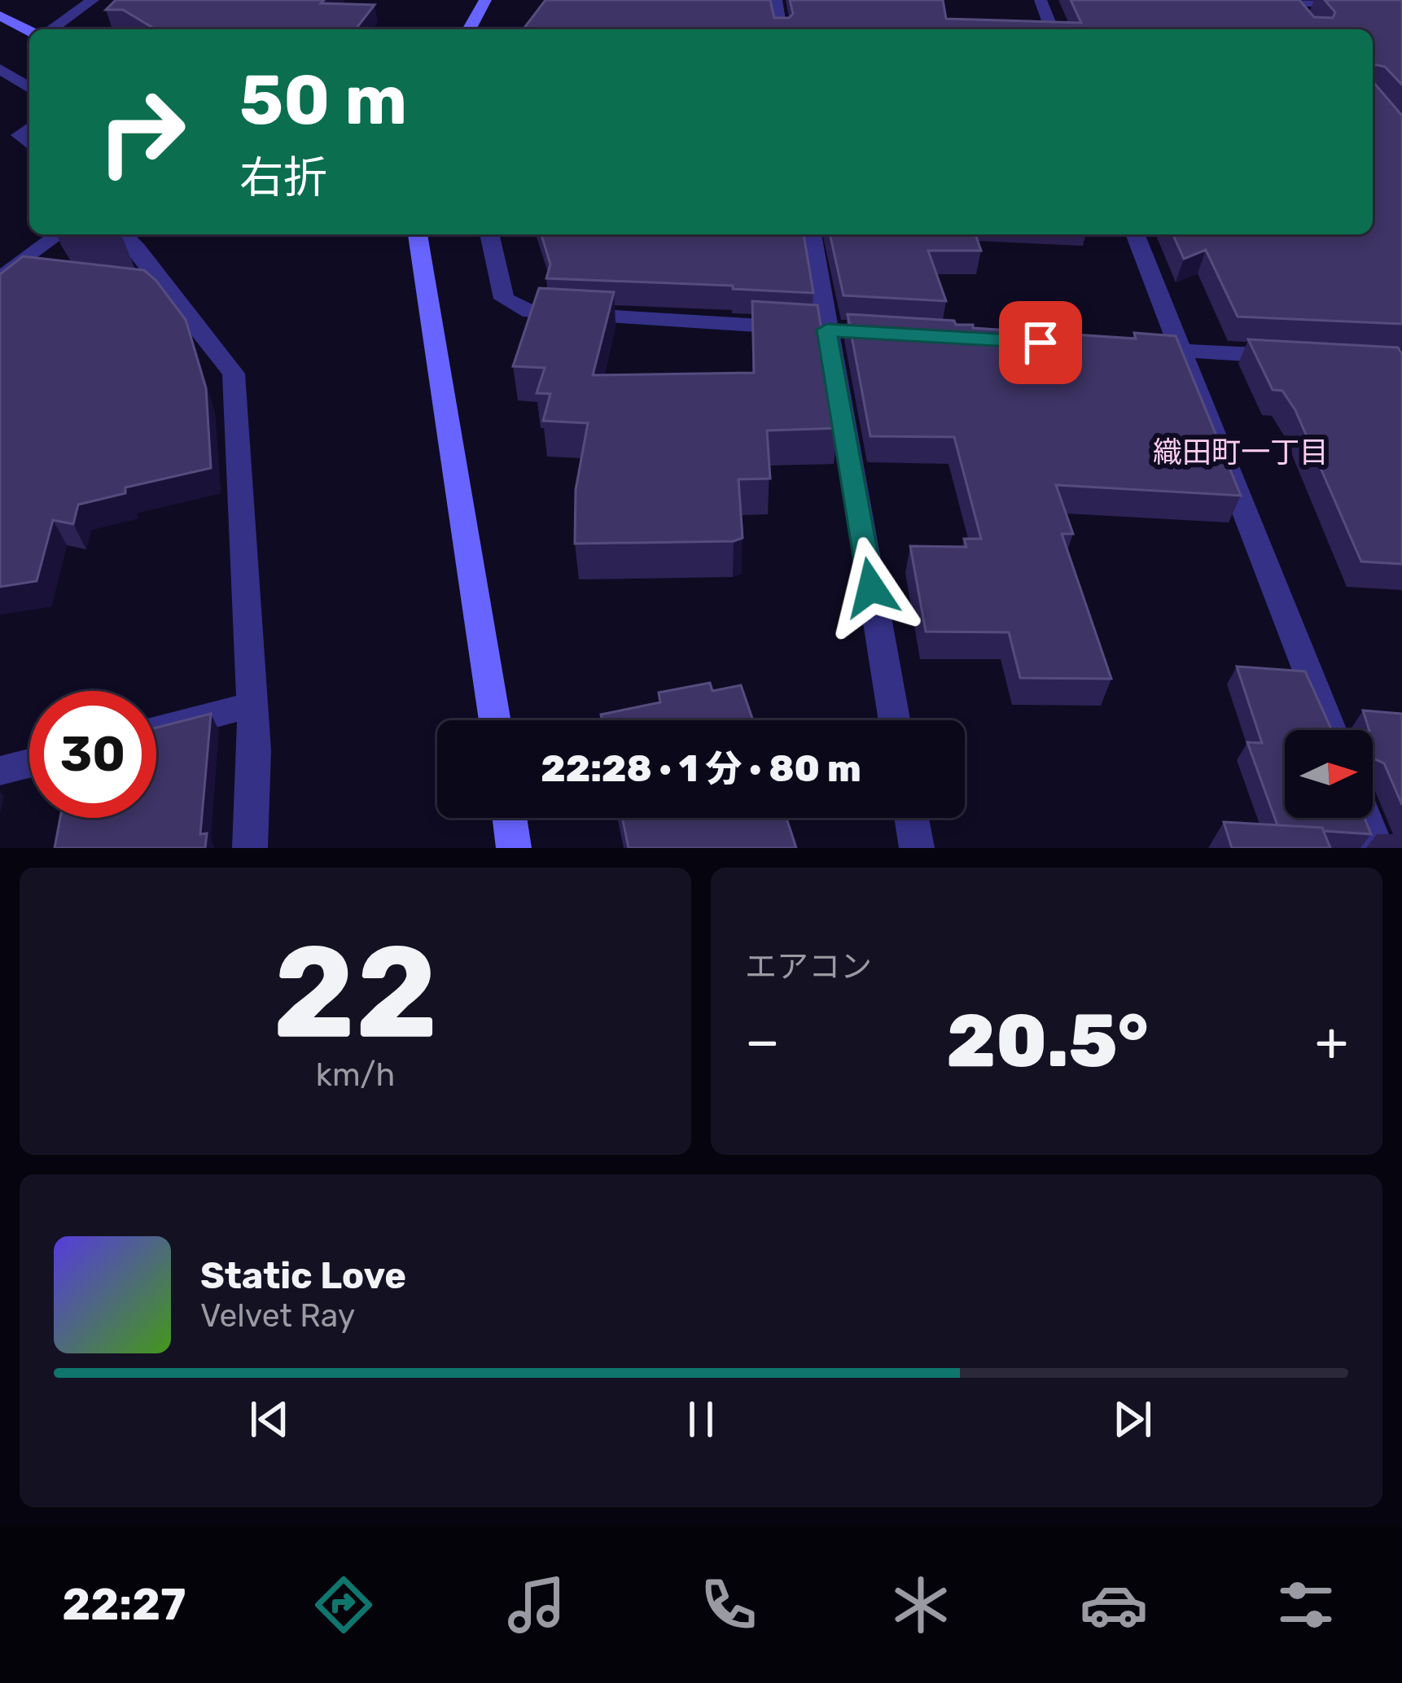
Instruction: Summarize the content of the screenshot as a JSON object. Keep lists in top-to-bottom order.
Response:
{
  "districts": ["織田町一丁目"],
  "north": "right",
  "page": {
    "turn": ["50 m", "右折"],
    "limit": "30",
    "trip": "22:28 · 1 分 · 80 m",
    "tile": [
      ["22", "km/h"],
      "エアコン"
    ],
    "heat": ["−", "20.5°", "+"],
    "song": ["Static Love", "Velvet Ray"],
    "tabs": "22:27"
  }
}
